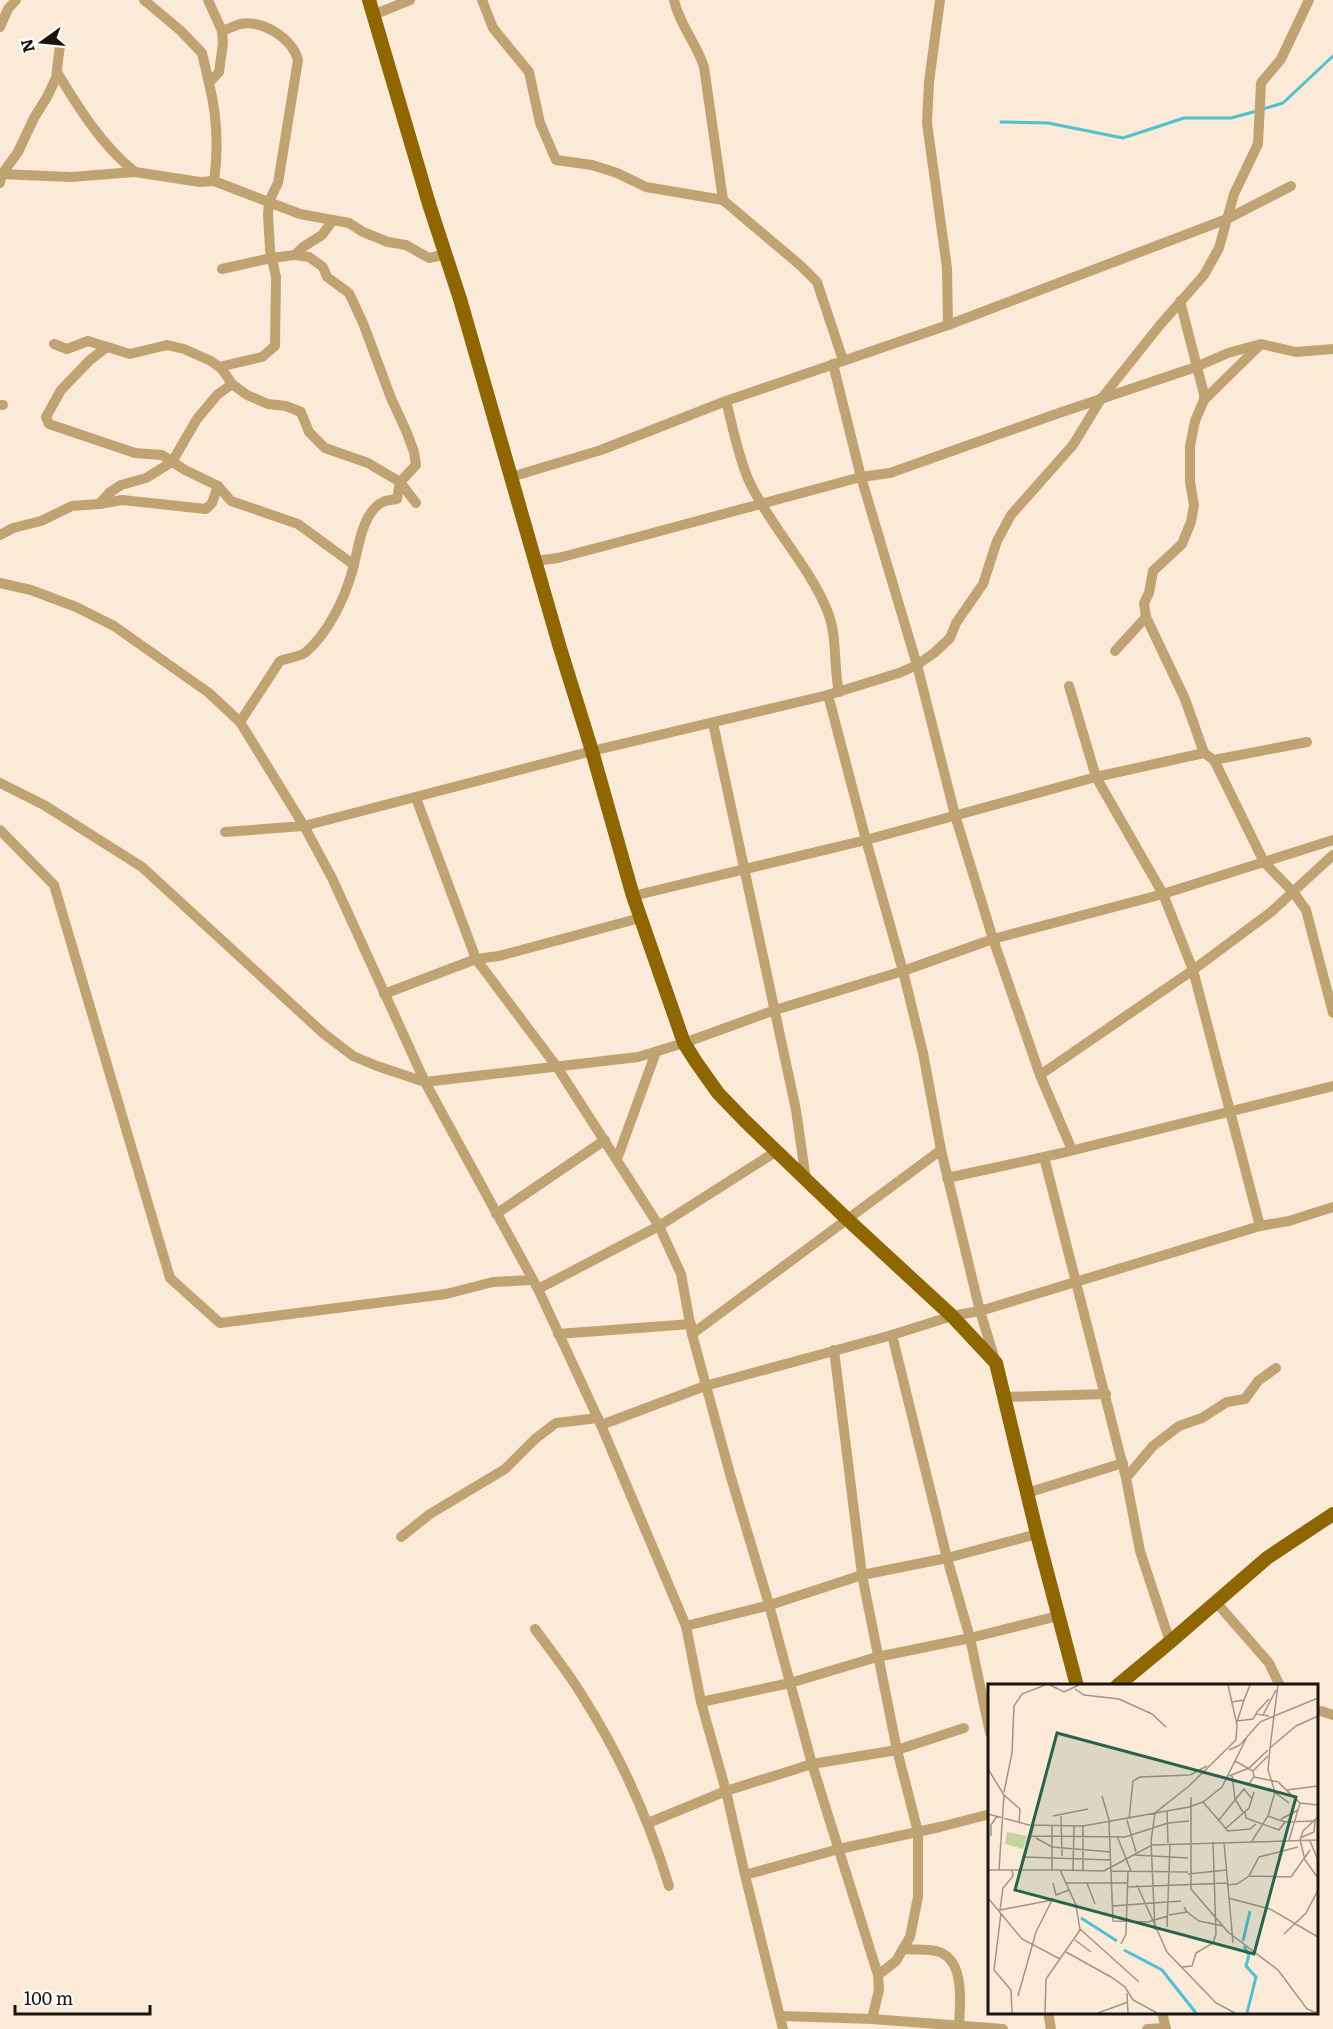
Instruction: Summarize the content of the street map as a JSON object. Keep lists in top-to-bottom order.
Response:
{
  "scale_bar": "100 m",
  "north": "left"
}
